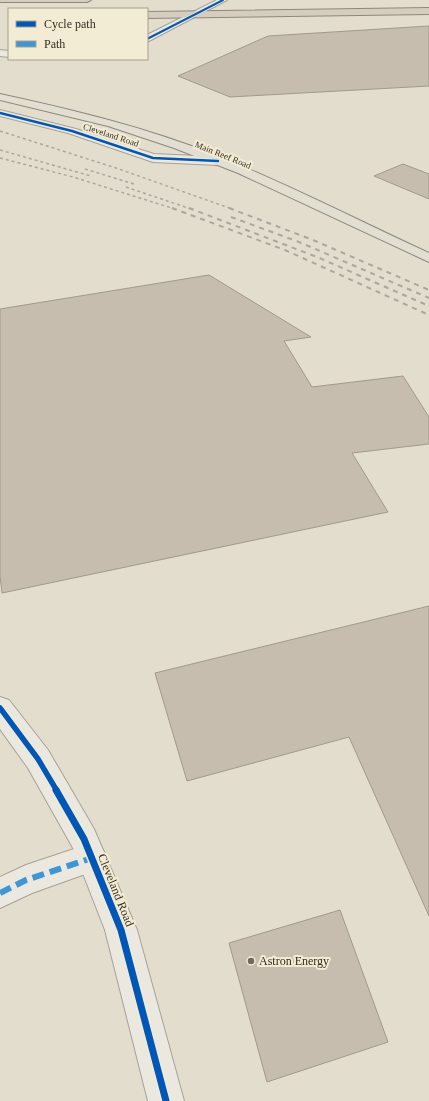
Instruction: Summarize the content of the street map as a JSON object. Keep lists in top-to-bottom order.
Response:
{
  "streets": {
    "main road": ["Main Reef Road"],
    "street": ["Cleveland Road"]
  },
  "crossings": [
    ["Cleveland Road", "Main Reef Road"]
  ],
  "places": ["Astron Energy"],
  "legend": ["Cycle path", "Path"]
}
